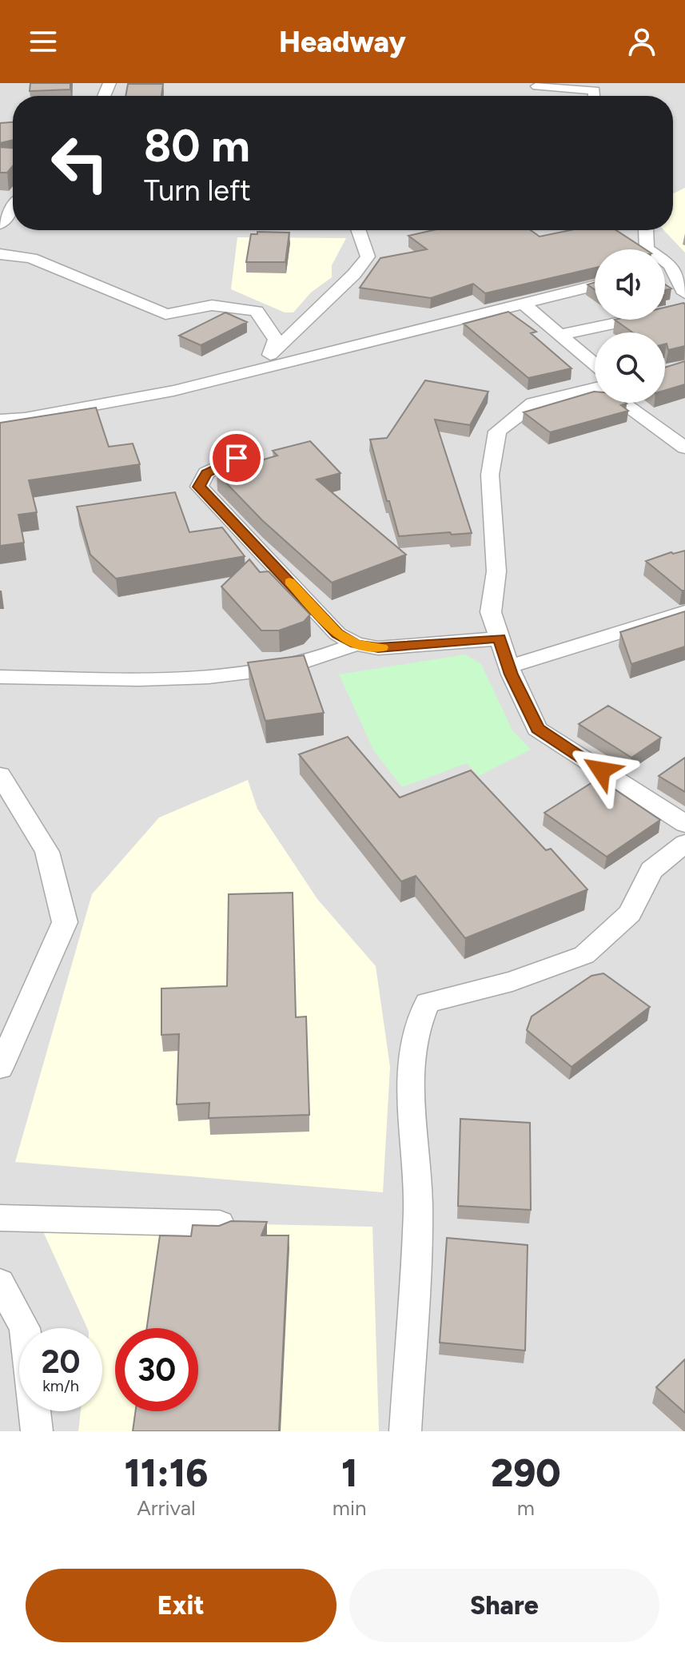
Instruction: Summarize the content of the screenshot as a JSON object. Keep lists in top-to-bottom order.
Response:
{
  "page": {
    "header": "Headway",
    "turn": ["80 m", "Turn left"],
    "speed": "20 km/h",
    "limit": "30",
    "eta": [
      "11:16",
      "Arrival",
      "1",
      "min",
      "290",
      "m"
    ],
    "buttons": ["Exit", "Share"]
  }
}
